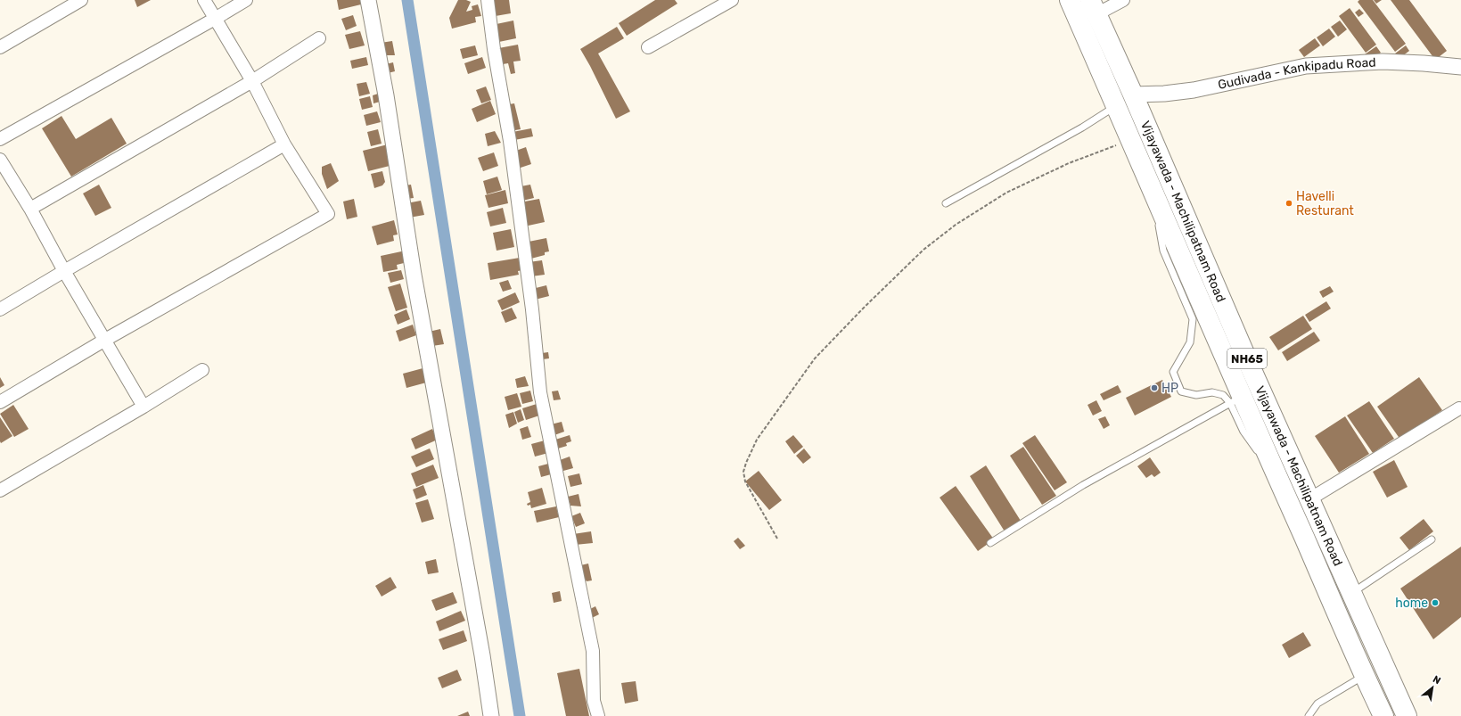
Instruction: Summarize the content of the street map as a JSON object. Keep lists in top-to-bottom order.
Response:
{
  "streets": {
    "highway": ["Vijayawada - Machilipatnam Road", "NH65"],
    "street": ["Gudivada - Kankipadu Road"]
  },
  "crossings": [
    ["Gudivada - Kankipadu Road", "Vijayawada - Machilipatnam Road"]
  ],
  "places": ["Havelli Resturant", "HP", "home"],
  "north": "top right"
}
